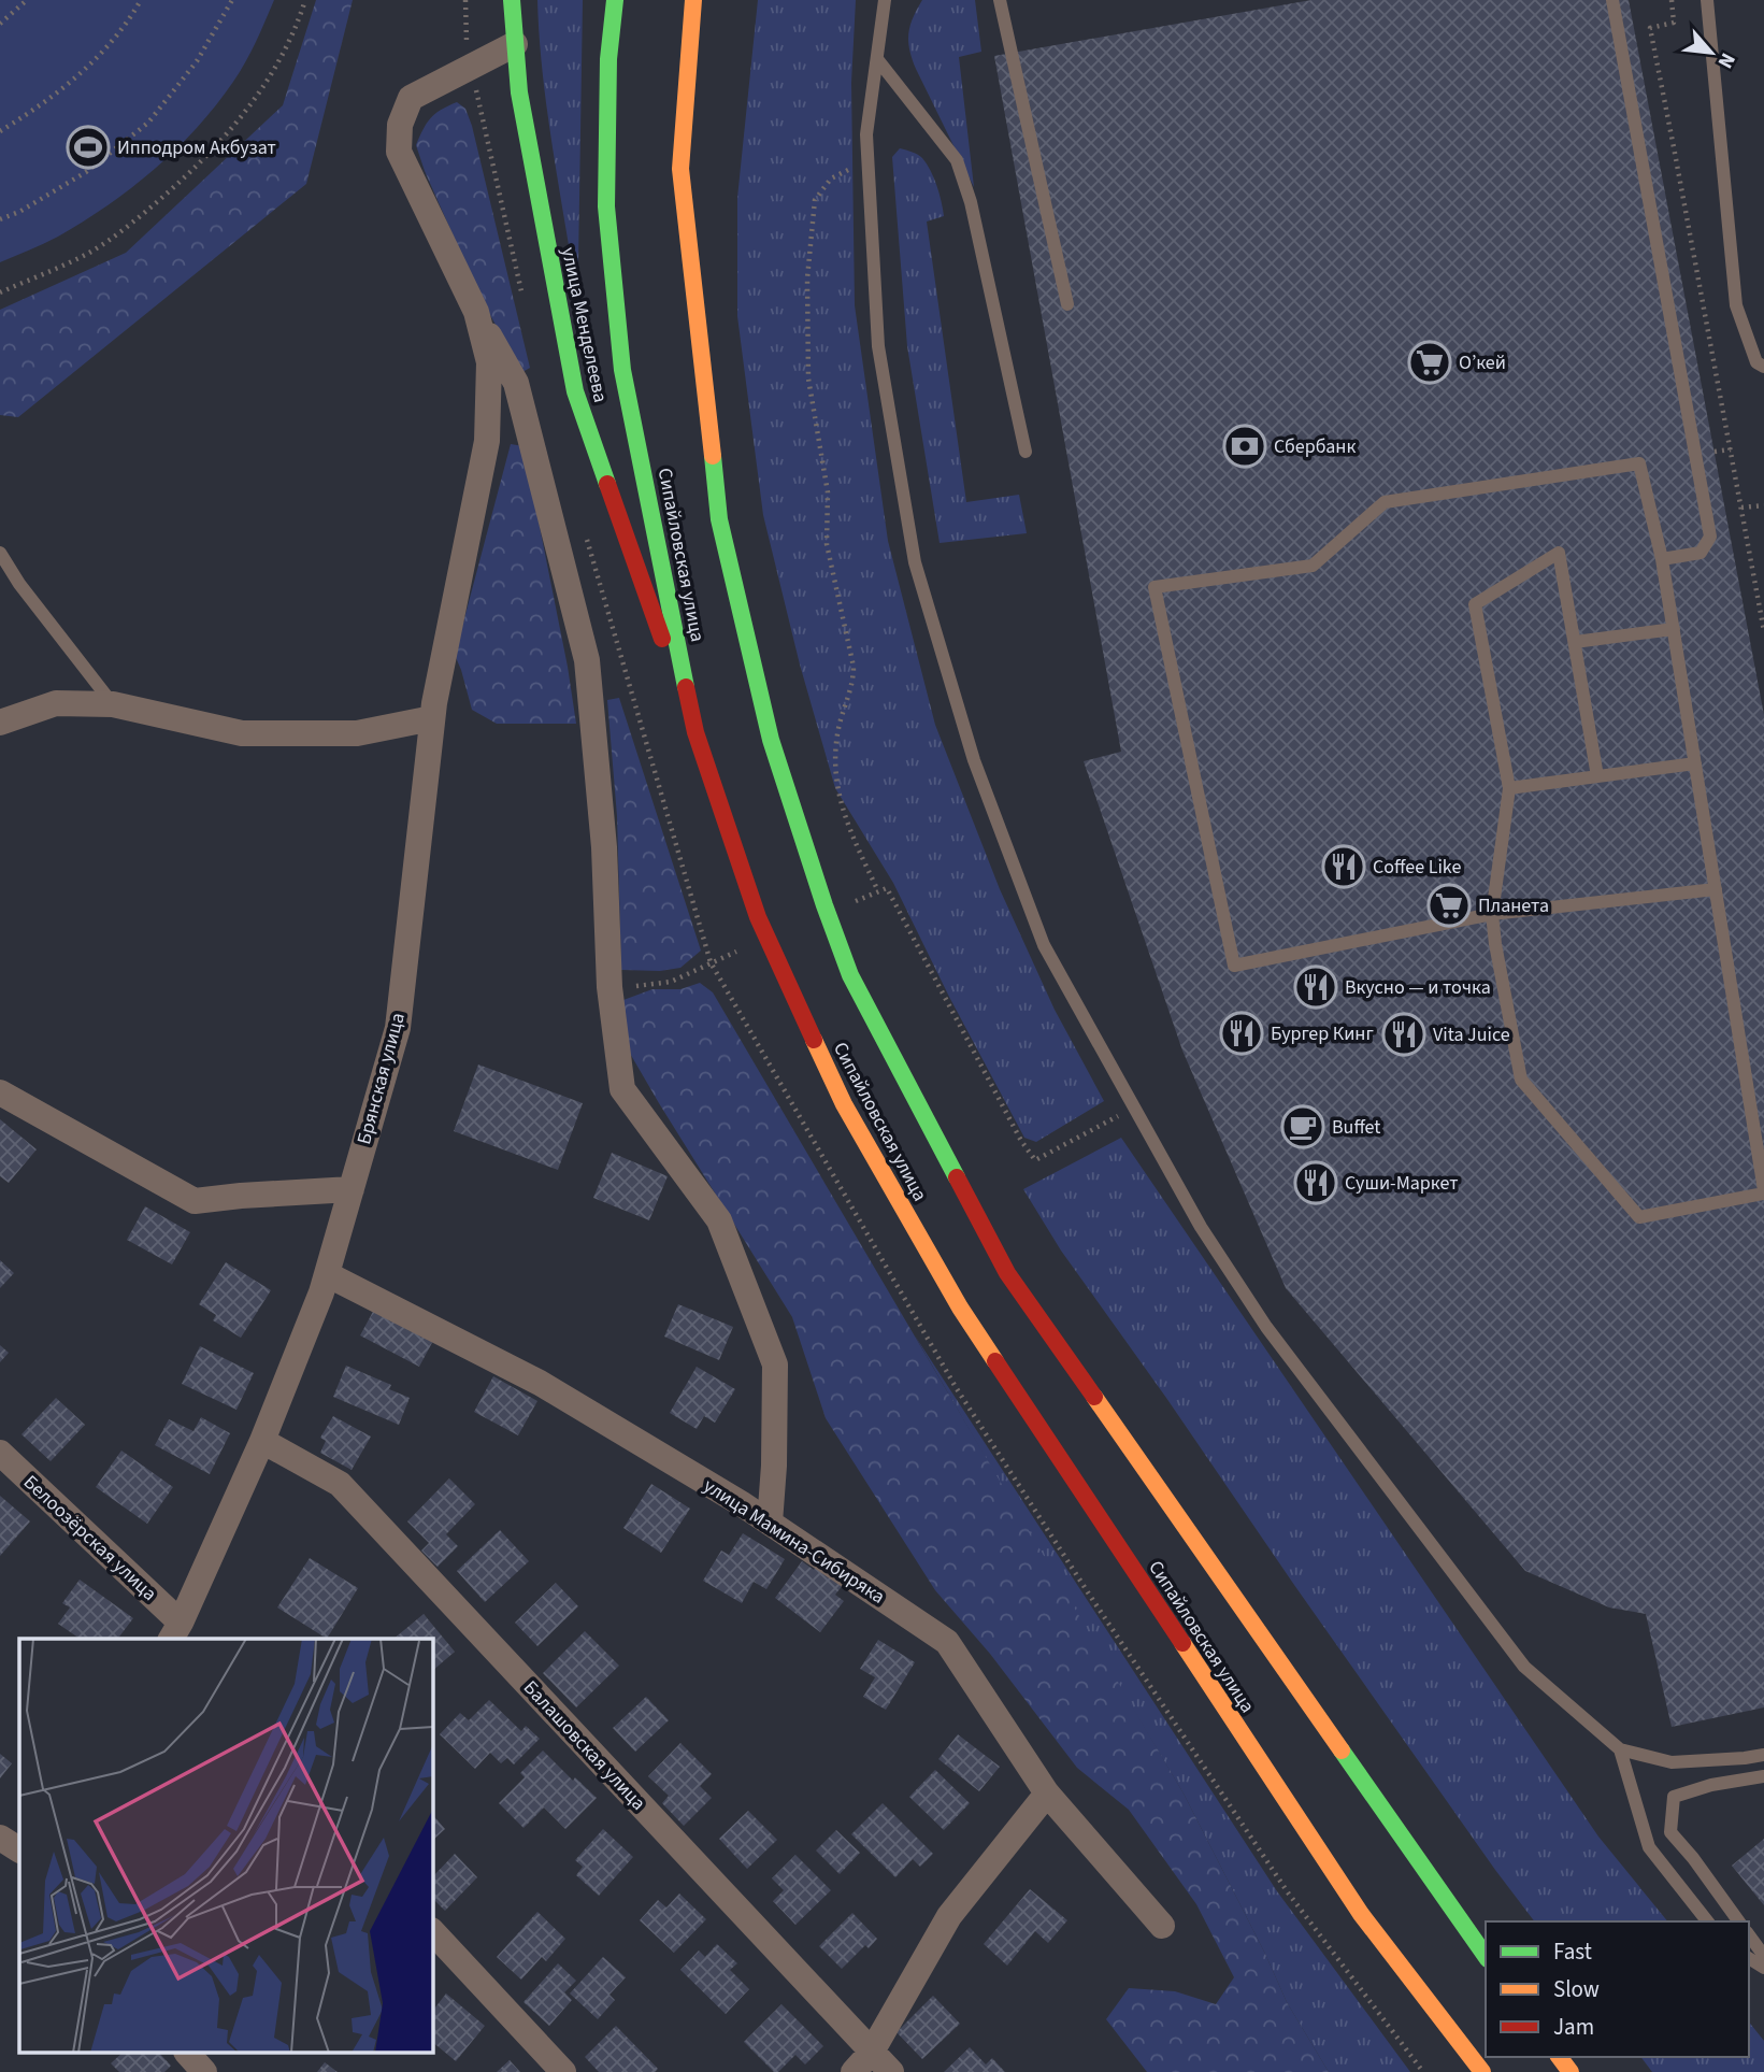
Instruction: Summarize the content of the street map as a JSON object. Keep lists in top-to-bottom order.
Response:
{
  "streets": {
    "main road": ["улица Менделеева", "Сипайловская улица"],
    "street": [
      "Брянская улица",
      "Белоозёрская улица",
      "улица Мамина-Сибиряка",
      "Балашовская улица"
    ]
  },
  "crossings": [
    ["улица Менделеева", "Сипайловская улица"],
    ["Брянская улица", "Белоозёрская улица"],
    ["Брянская улица", "улица Мамина-Сибиряка"],
    ["Брянская улица", "Балашовская улица"]
  ],
  "places": {
    "sports": ["Ипподром Акбузат"],
    "supermarket": ["О’кей", "Планета"],
    "bank": ["Сбербанк"],
    "restaurant": [
      "Coffee Like",
      "Вкусно — и точка",
      "Бургер Кинг",
      "Vita Juice",
      "Суши-Маркет"
    ],
    "cafe": ["Buffet"]
  },
  "legend": ["Fast", "Slow", "Jam"],
  "north": "bottom right"
}
